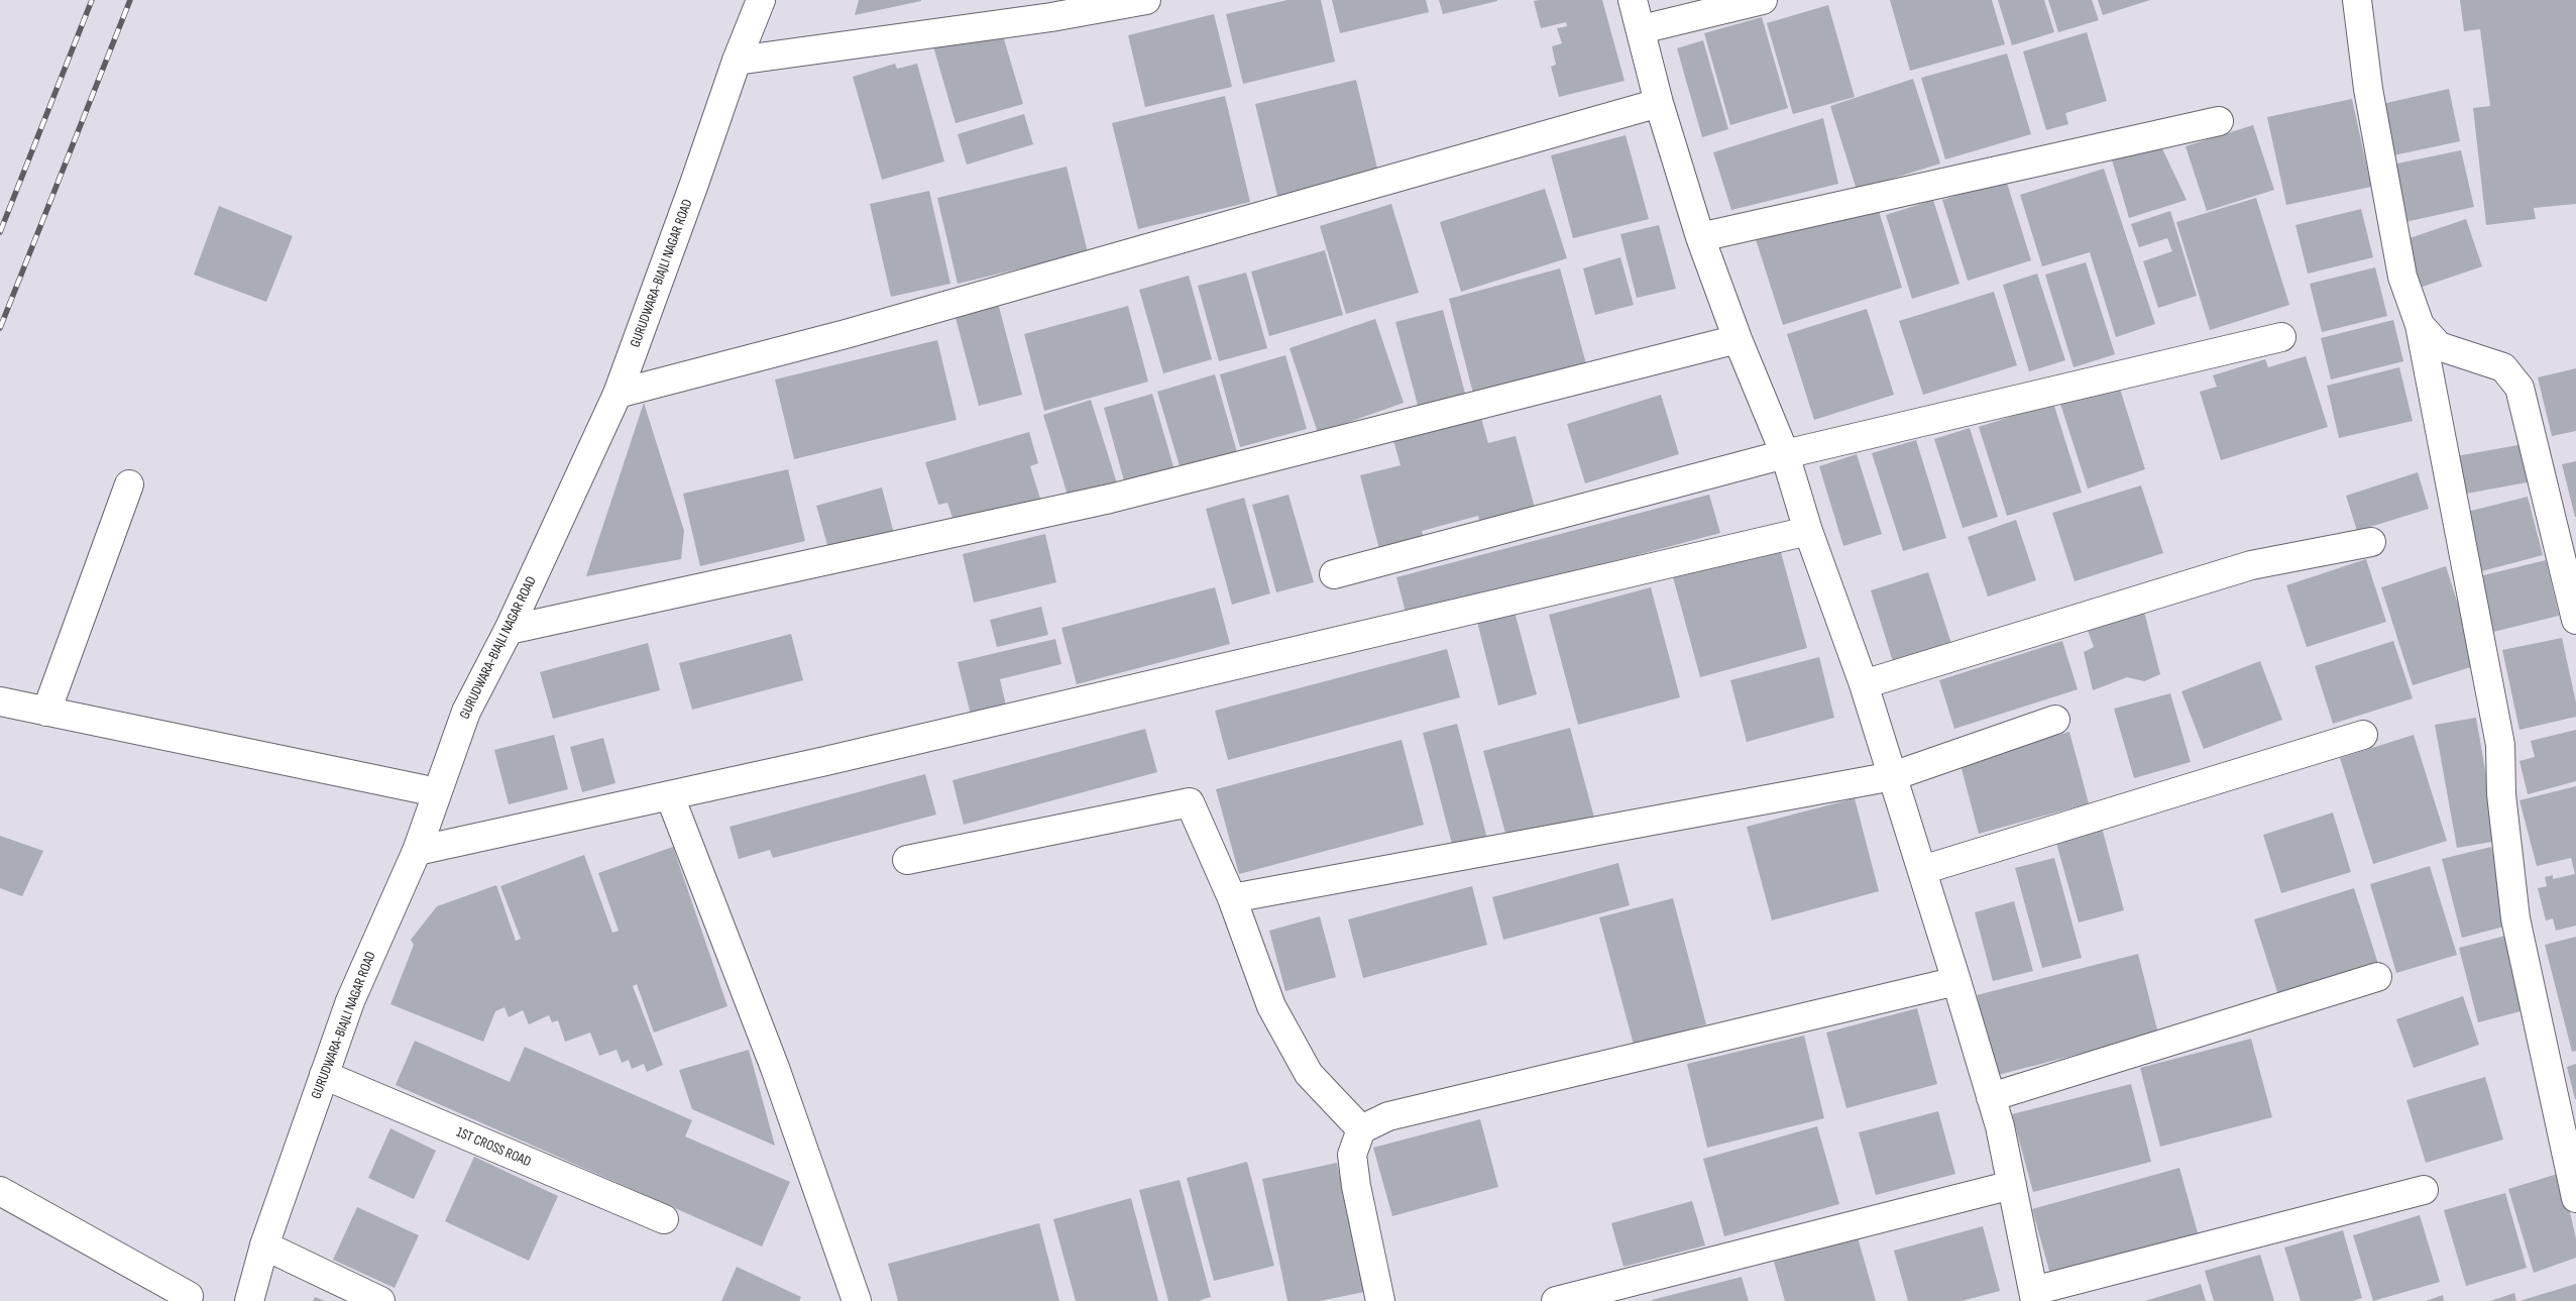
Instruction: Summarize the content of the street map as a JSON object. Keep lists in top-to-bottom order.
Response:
{
  "streets": {
    "street": ["GURUDWARA-BIAJLI NAGAR ROAD", "1ST CROSS ROAD"]
  },
  "crossings": [
    ["GURUDWARA-BIAJLI NAGAR ROAD", "1ST CROSS ROAD"]
  ]
}
